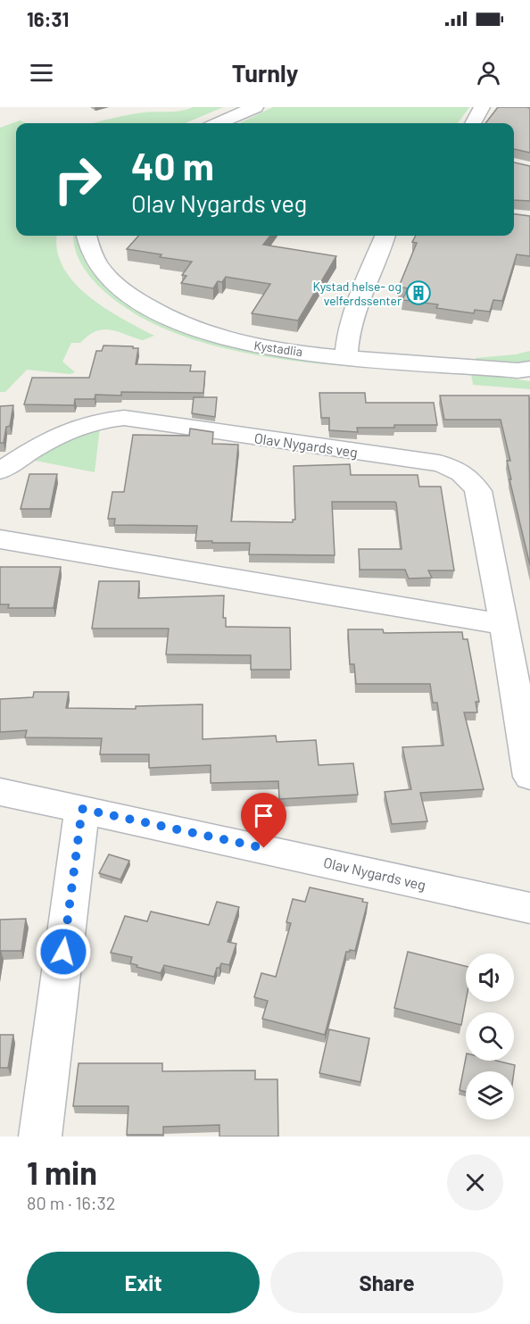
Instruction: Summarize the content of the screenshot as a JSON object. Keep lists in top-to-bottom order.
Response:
{
  "streets": {
    "street": ["Kystadlia", "Olav Nygards veg"]
  },
  "places": {
    "building": ["Kystad helse- og velferdssenter"]
  },
  "page": {
    "status": "16:31",
    "header": "Turnly",
    "turn": ["40 m", "Olav Nygards veg"],
    "heading": ["1 min", "80 m · 16:32"],
    "buttons": ["Exit", "Share"]
  }
}
